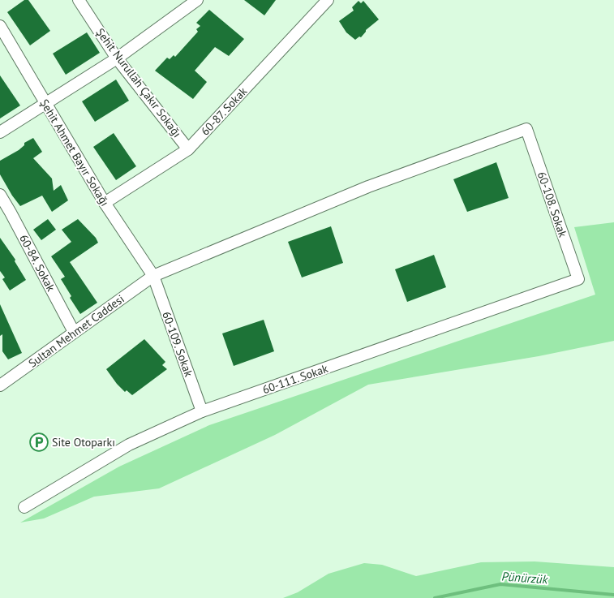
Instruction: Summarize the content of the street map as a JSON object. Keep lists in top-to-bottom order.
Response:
{
  "streets": {
    "street": [
      "Şehit Nurullah Çakır Sokağı",
      "60-87. Sokak",
      "Şehit Ahmet Bayır Sokağı",
      "60-108. Sokak",
      "60-84. Sokak",
      "Sultan Mehmet Caddesi",
      "60-109. Sokak",
      "60-111. Sokak"
    ]
  },
  "crossings": [
    ["Şehit Nurullah Çakır Sokağı", "60-87. Sokak"],
    ["60-87. Sokak", "Şehit Ahmet Bayır Sokağı"],
    ["Şehit Ahmet Bayır Sokağı", "Sultan Mehmet Caddesi"],
    ["Şehit Ahmet Bayır Sokağı", "60-109. Sokak"],
    ["60-108. Sokak", "Sultan Mehmet Caddesi"],
    ["60-108. Sokak", "60-111. Sokak"],
    ["60-84. Sokak", "Sultan Mehmet Caddesi"],
    ["Sultan Mehmet Caddesi", "60-109. Sokak"],
    ["60-109. Sokak", "60-111. Sokak"]
  ],
  "water": ["Pünürzük"],
  "places": {
    "parking": ["Site Otoparkı"]
  }
}
